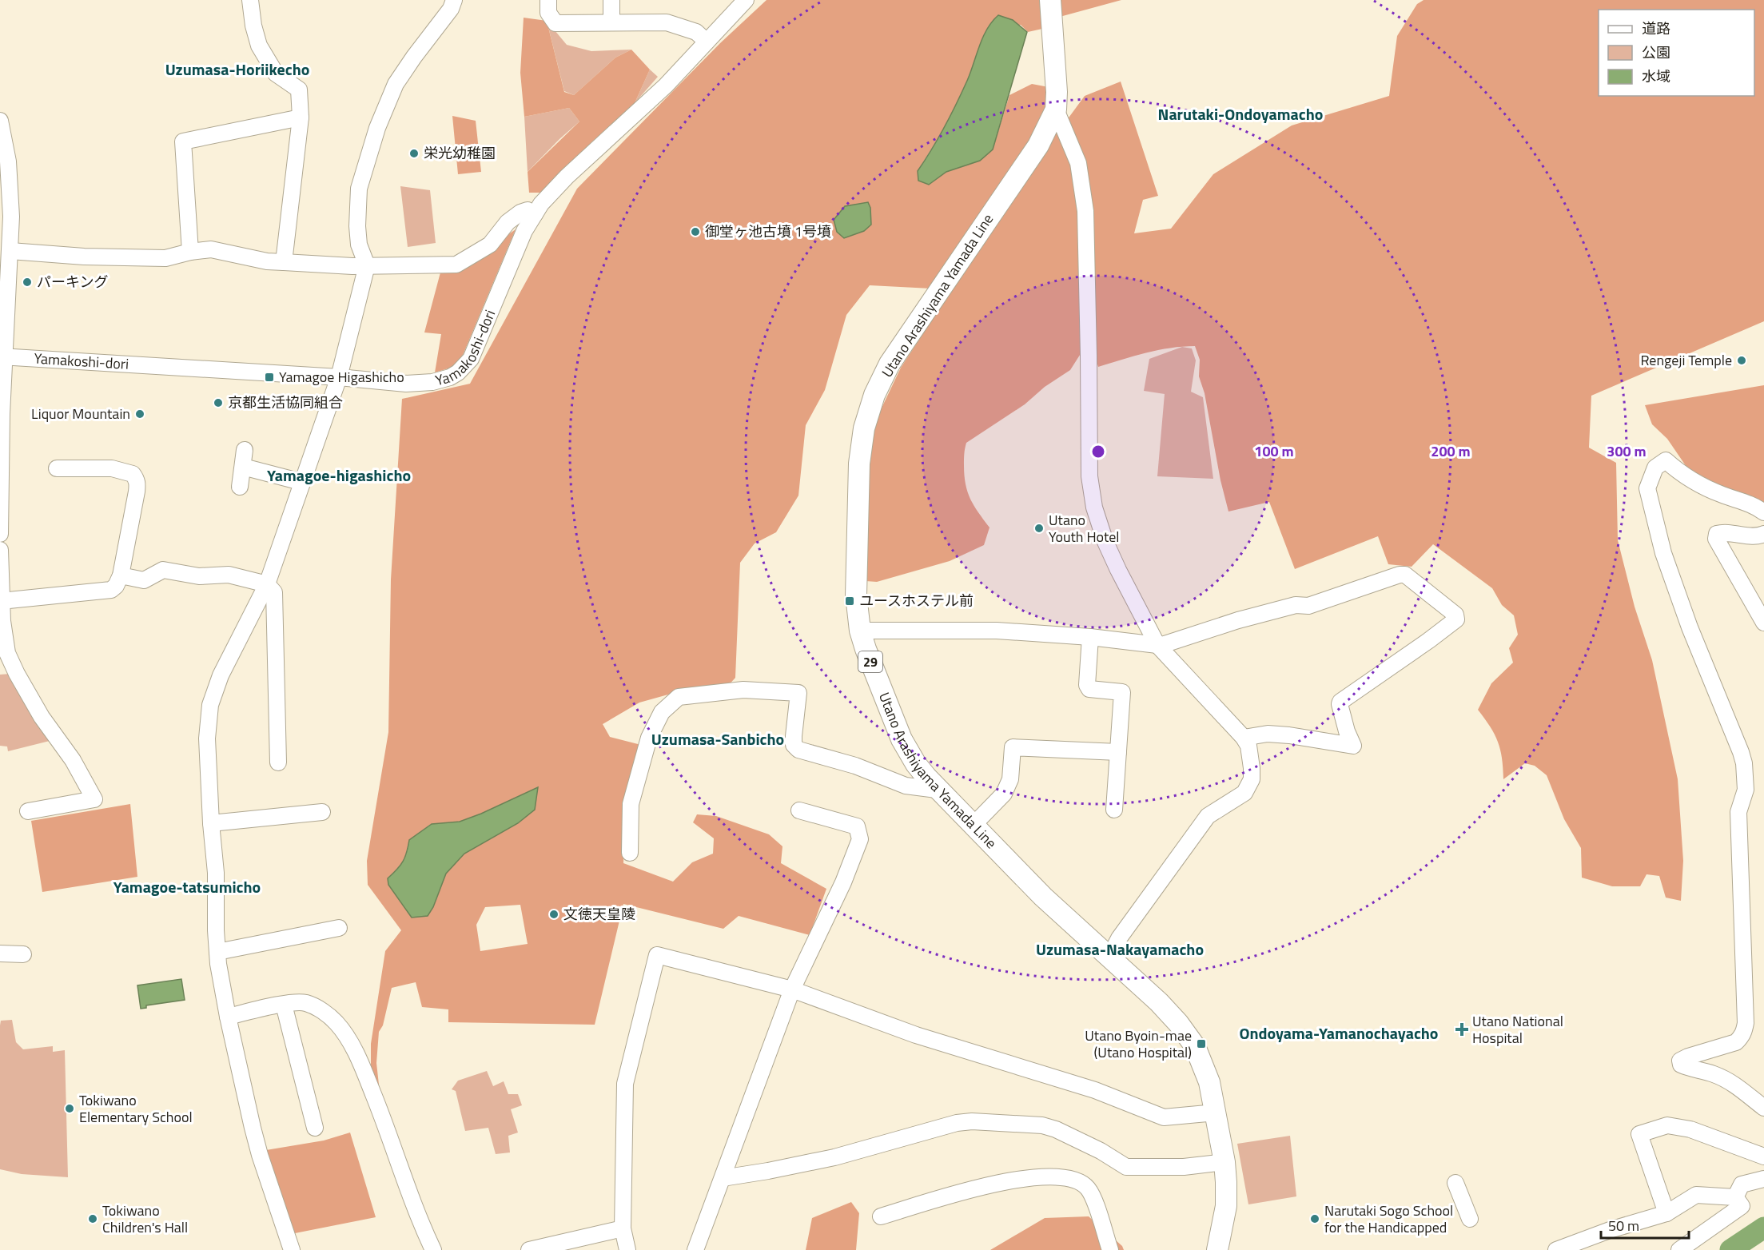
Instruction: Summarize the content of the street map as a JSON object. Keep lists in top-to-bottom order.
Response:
{
  "streets": {
    "main road": ["Utano Arashiyama Yamada Line", "29"],
    "street": ["Yamakoshi-dori"]
  },
  "districts": [
    "Uzumasa-Horiikecho",
    "Narutaki-Ondoyamacho",
    "Yamagoe-higashicho",
    "Uzumasa-Sanbicho",
    "Yamagoe-tatsumicho",
    "Uzumasa-Nakayamacho",
    "Ondoyama-Yamanochayacho"
  ],
  "places": {
    "other": [
      "栄光幼稚園",
      "御堂ヶ池古墳 1号墳",
      "パーキング",
      "Rengeji Temple",
      "京都生活協同組合",
      "Liquor Mountain",
      "Utano Youth Hotel",
      "文徳天皇陵",
      "Tokiwano Elementary School",
      "Tokiwano Children's Hall",
      "Narutaki Sogo School for the Handicapped"
    ],
    "transit": ["Yamagoe Higashicho", "ユースホステル前", "Utano Byoin-mae (Utano Hospital)"],
    "health": ["Utano National Hospital"]
  },
  "legend": ["道路", "公園", "水域"],
  "scale_bar": "50 m",
  "rings": ["100 m", "200 m", "300 m"]
}
